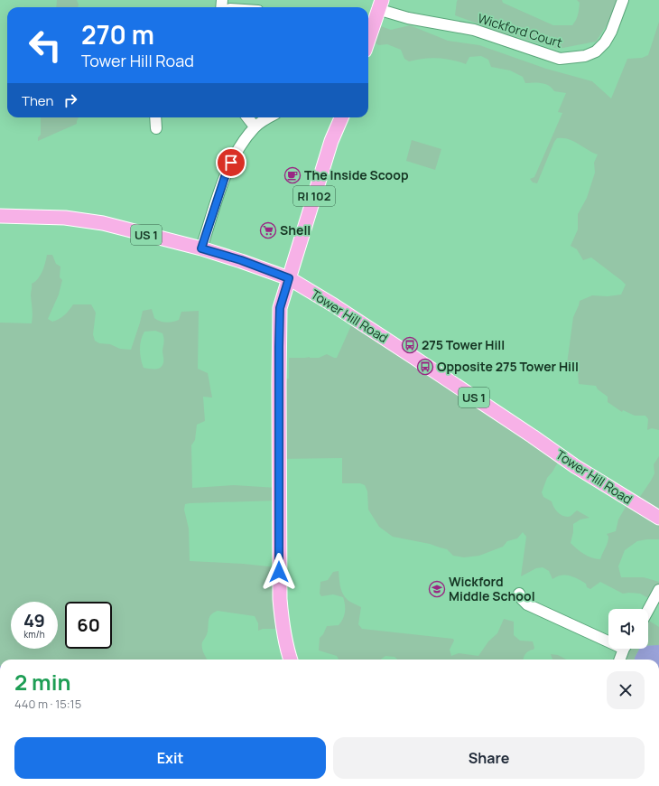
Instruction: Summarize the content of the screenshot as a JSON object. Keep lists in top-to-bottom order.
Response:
{
  "streets": {
    "main road": ["RI 102", "US 1", "Tower Hill Road"],
    "street": ["Wickford Court"]
  },
  "crossings": [
    ["RI 102", "Tower Hill Road"]
  ],
  "places": {
    "cafe": ["The Inside Scoop"],
    "supermarket": ["Shell"],
    "bus stop": ["275 Tower Hill", "Opposite 275 Tower Hill"],
    "school or university": ["Wickford Middle School"]
  },
  "page": {
    "turn": ["270 m", "Tower Hill Road"],
    "then": "Then",
    "speed": "49 km/h",
    "limit": "60",
    "heading": ["2 min", "440 m · 15:15"],
    "buttons": ["Exit", "Share"]
  }
}
